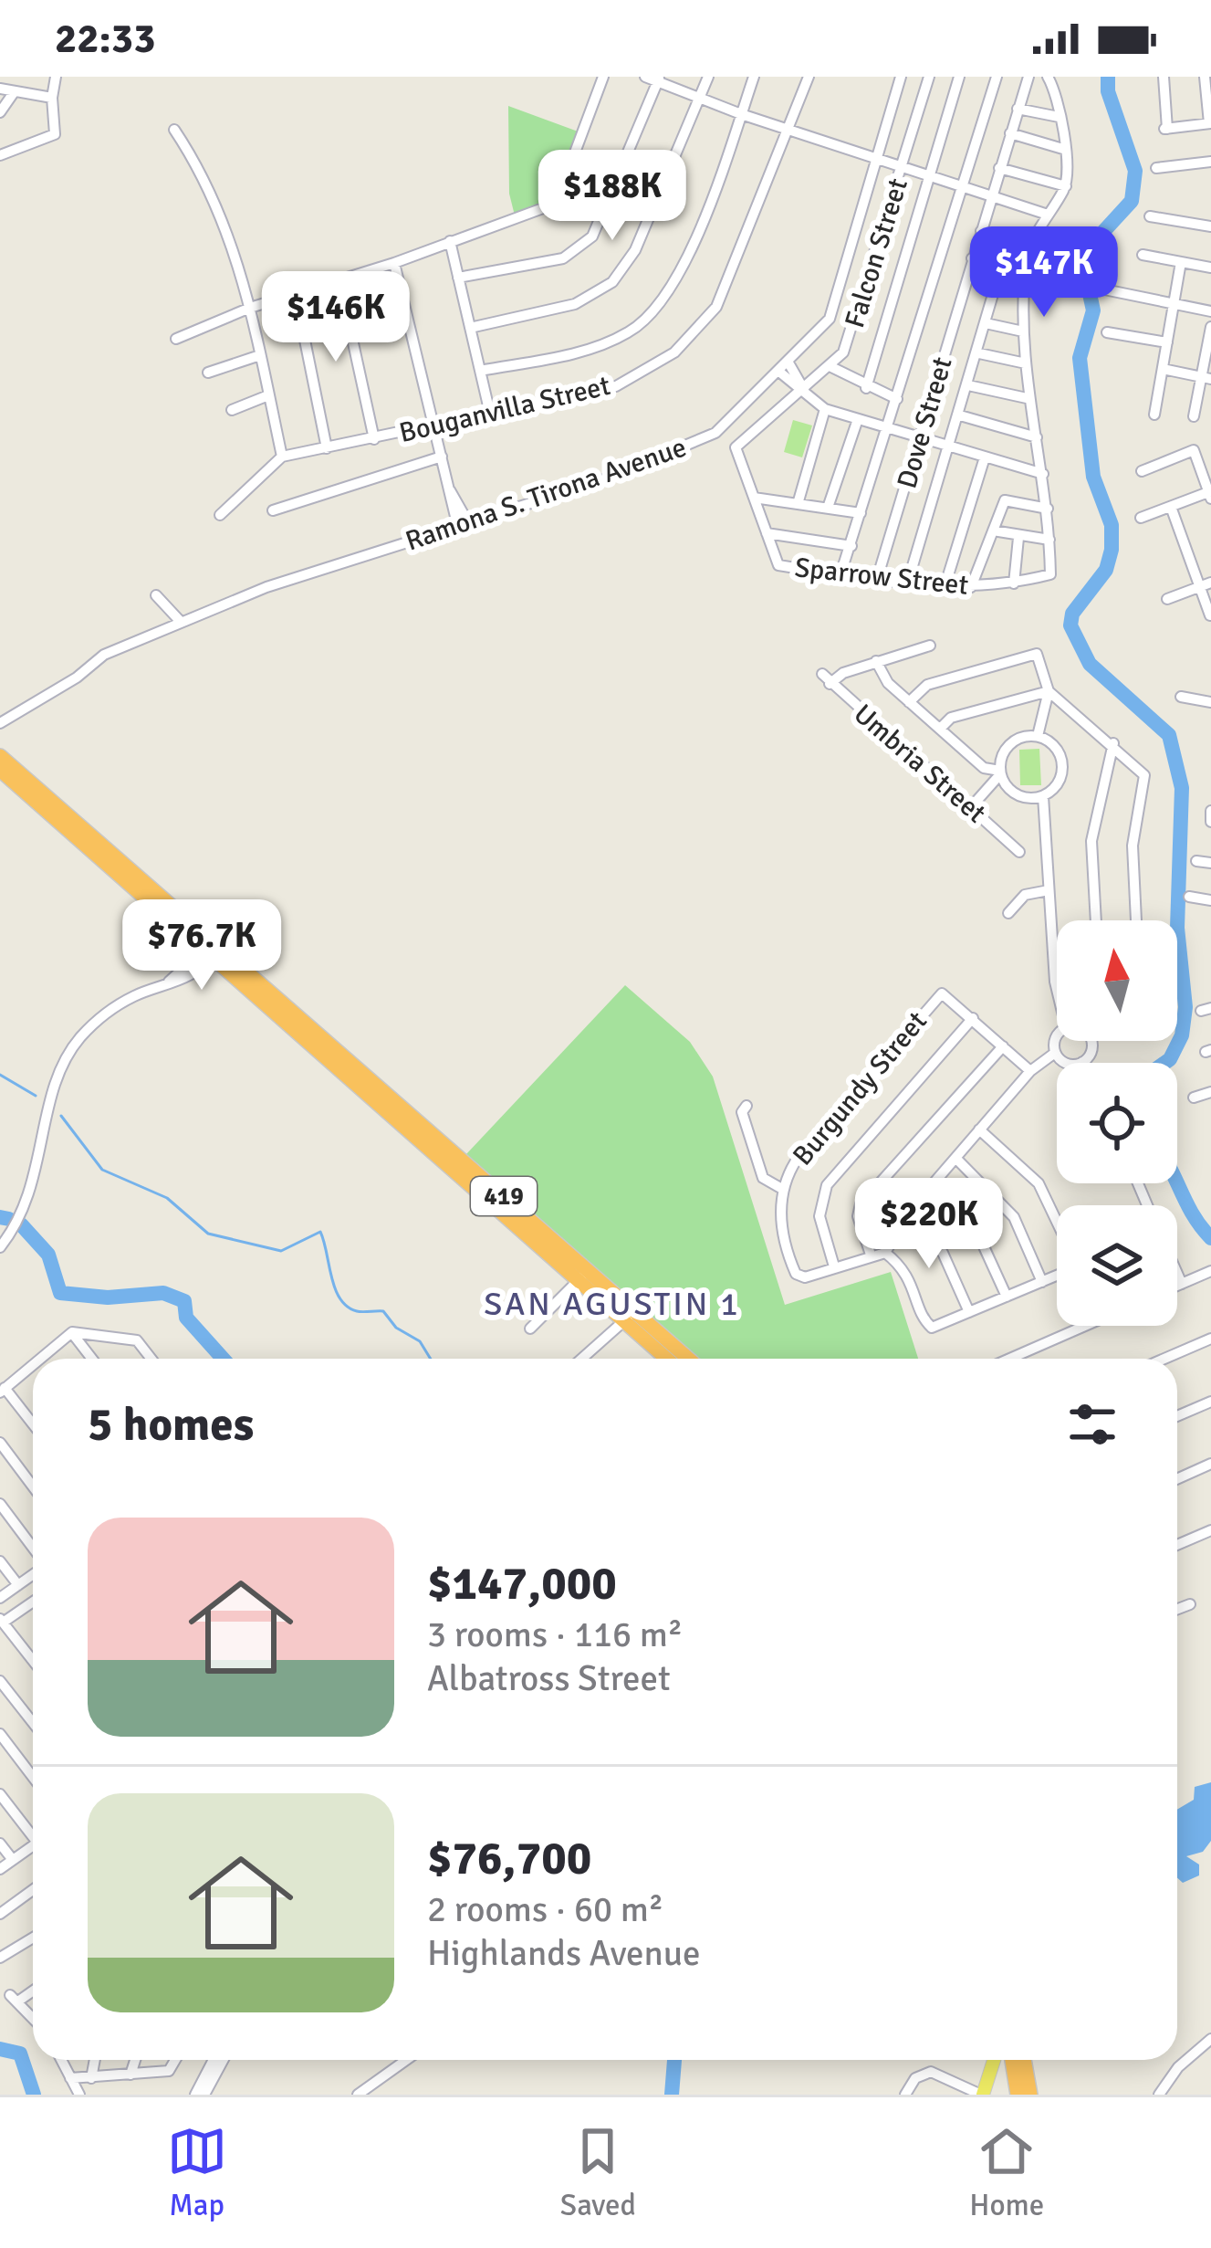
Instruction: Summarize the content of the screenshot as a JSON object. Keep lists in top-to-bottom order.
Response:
{
  "streets": {
    "highway": ["419"],
    "street": [
      "Falcon Street",
      "Bouganvilla Street",
      "Dove Street",
      "Ramona S. Tirona Avenue",
      "Sparrow Street",
      "Umbria Street",
      "Burgundy Street"
    ]
  },
  "crossings": [
    ["Dove Street", "Sparrow Street"]
  ],
  "districts": ["SAN AGUSTIN 1"],
  "north": "top",
  "page": {
    "status": "22:33",
    "price": [
      "$188K",
      "$147K",
      "$146K",
      "$76.7K",
      "$220K"
    ],
    "heading": "5 homes",
    "list": [
      {
        "name": "$147,000",
        "note": "3 rooms · 116 m² · Albatross Street"
      },
      {
        "name": "$76,700",
        "note": "2 rooms · 60 m² · Highlands Avenue"
      }
    ],
    "tabs": ["Map", "Saved", "Home"]
  }
}
